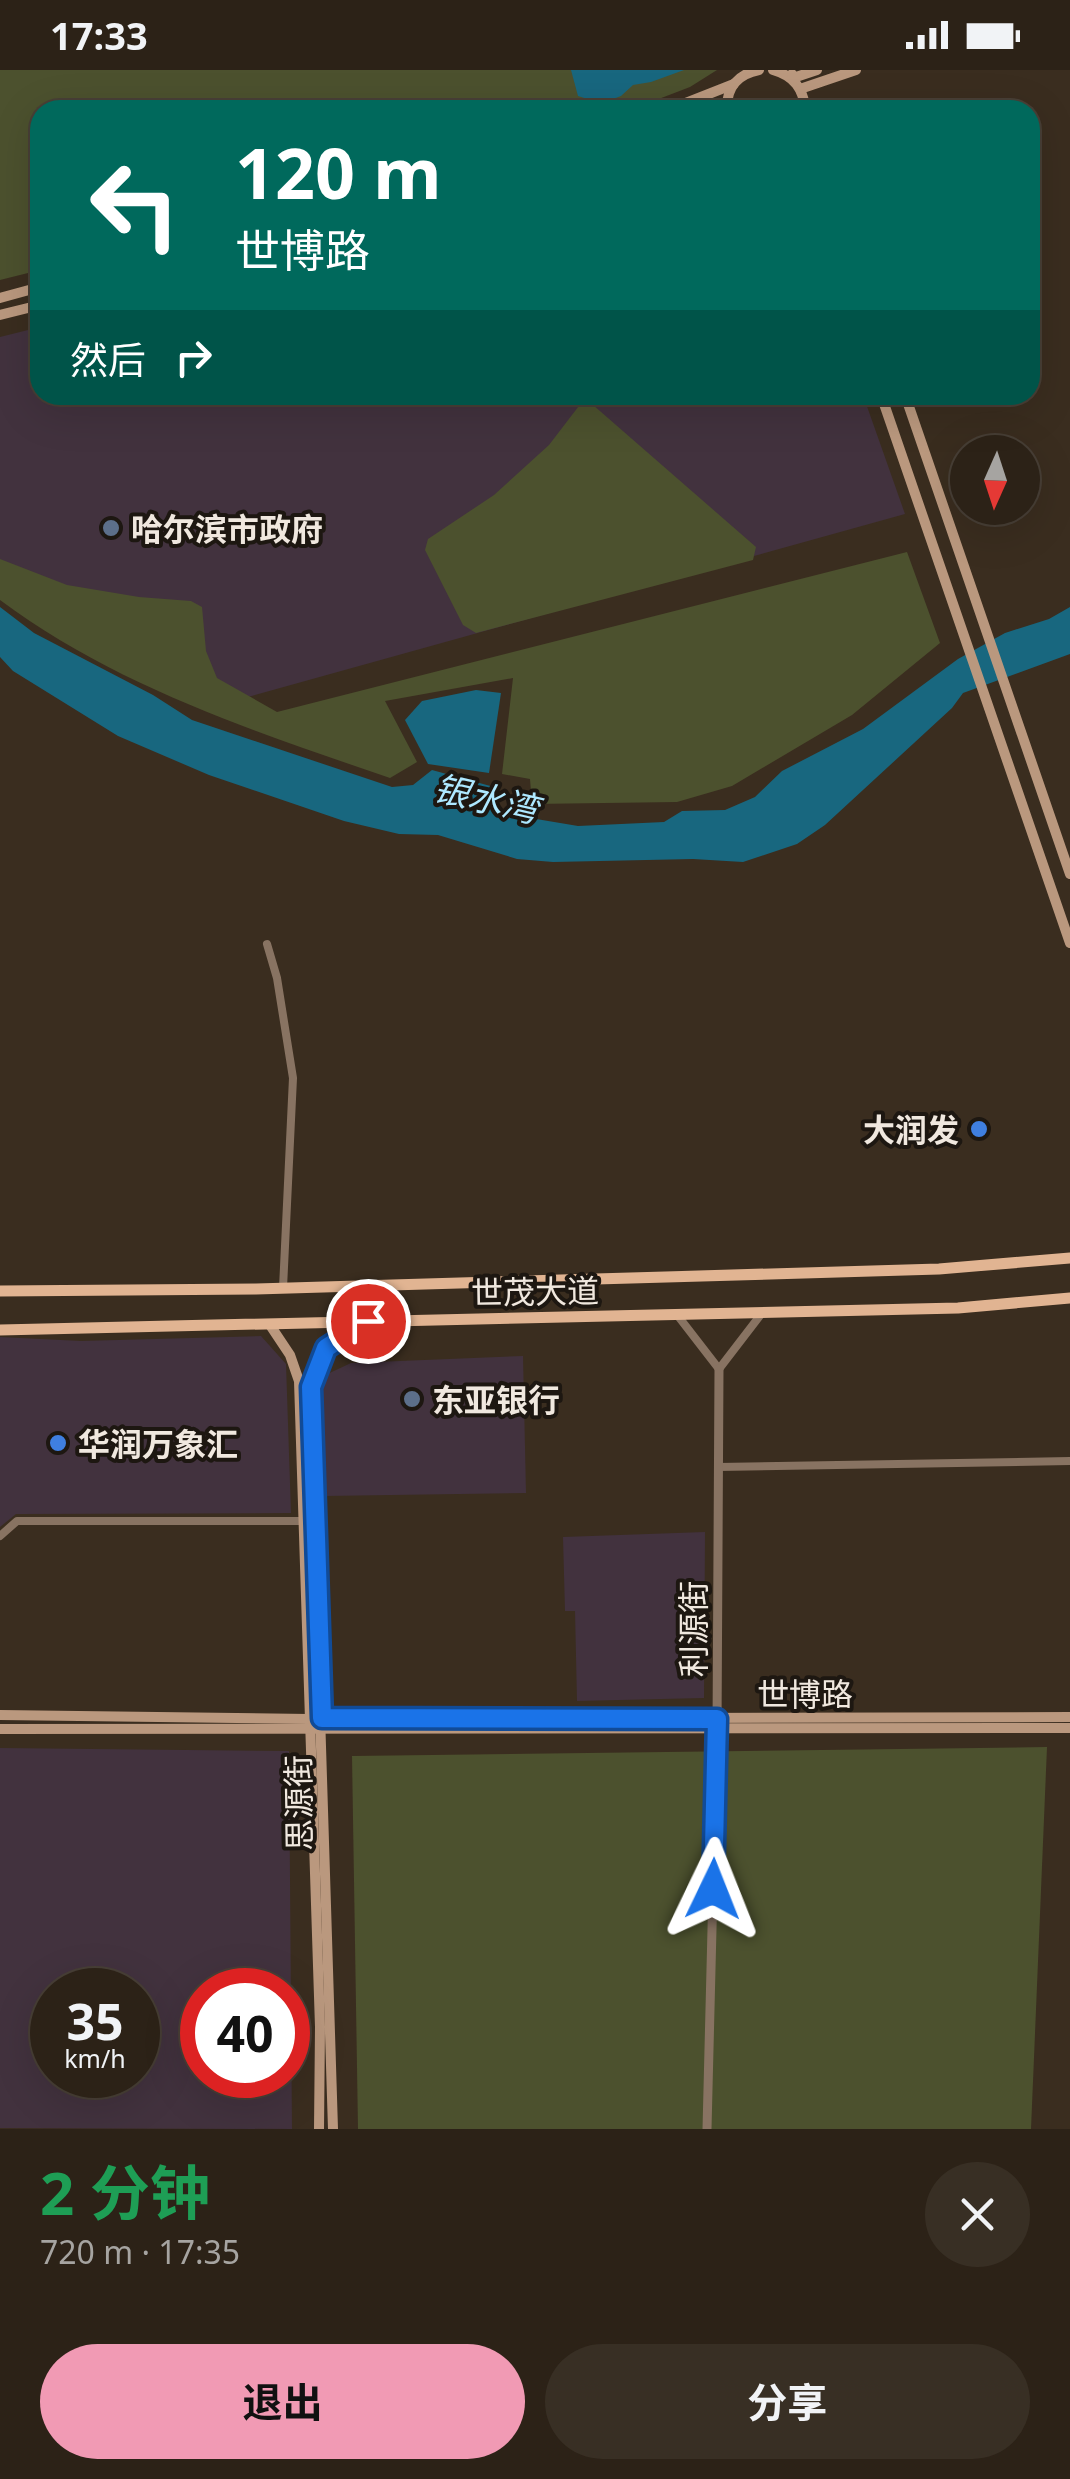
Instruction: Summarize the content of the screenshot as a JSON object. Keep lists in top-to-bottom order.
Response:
{
  "streets": {
    "main road": ["世茂大道", "世博路", "思源街"],
    "street": ["利源街"]
  },
  "crossings": [
    ["世茂大道", "思源街"],
    ["利源街", "世博路"],
    ["世博路", "思源街"]
  ],
  "water": ["银水湾"],
  "places": [
    "哈尔滨市政府",
    "大润发",
    "东亚银行",
    "华润万象汇"
  ],
  "north": "bottom",
  "page": {
    "status": "17:33",
    "turn": ["120 m", "世博路"],
    "then": "然后",
    "speed": "35 km/h",
    "limit": "40",
    "heading": ["2 分钟", "720 m · 17:35"],
    "buttons": ["退出", "分享"]
  }
}
